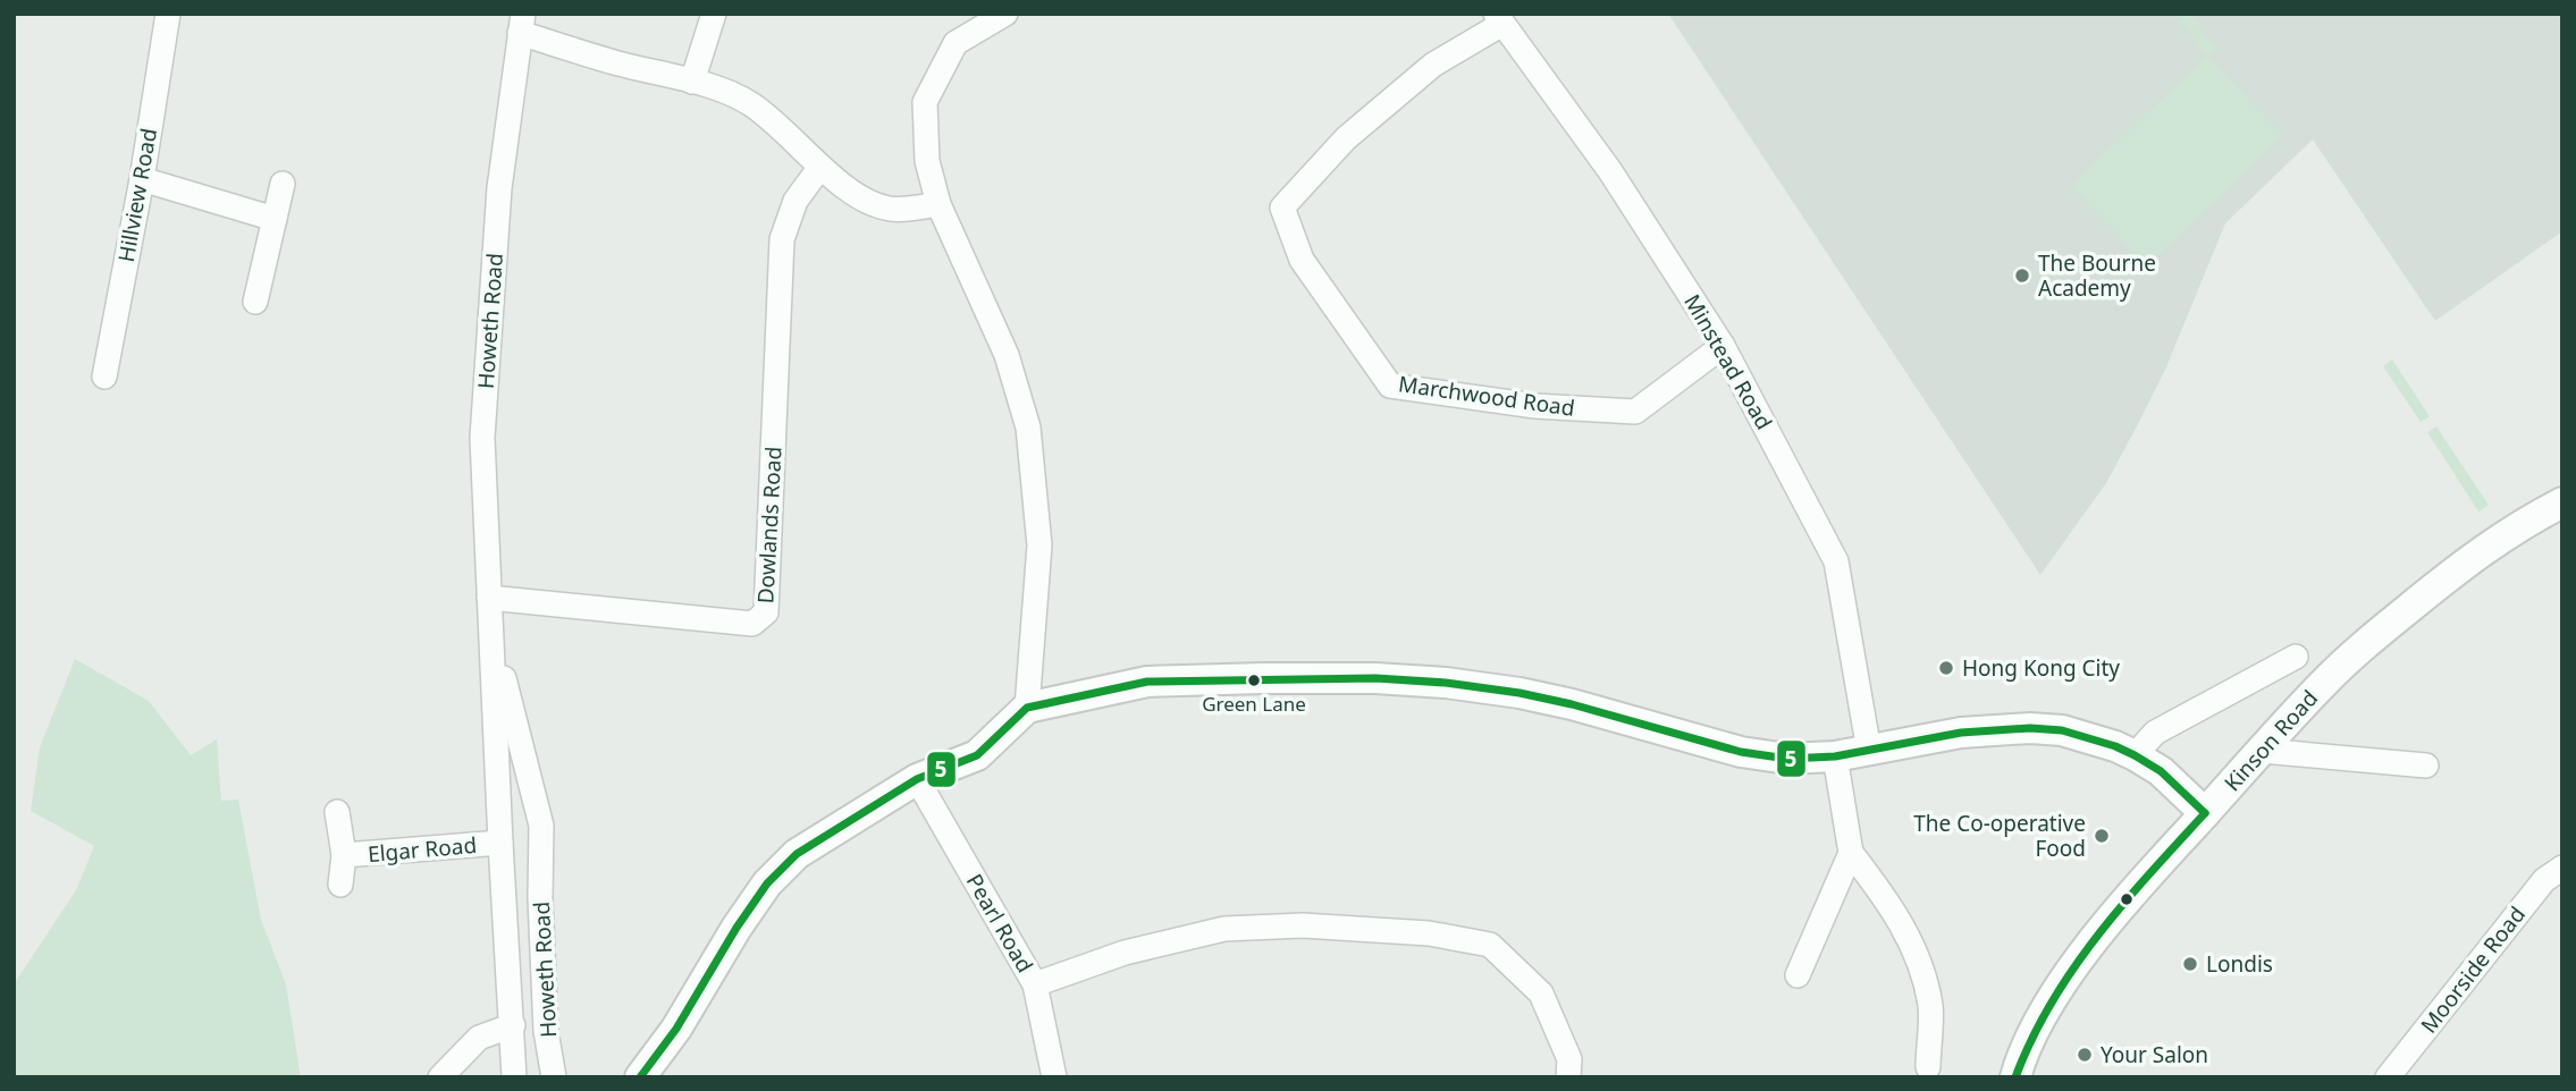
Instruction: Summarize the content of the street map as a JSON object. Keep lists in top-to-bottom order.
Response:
{
  "streets": {
    "street": [
      "Hillview Road",
      "Howeth Road",
      "Minstead Road",
      "Marchwood Road",
      "Dowlands Road",
      "Kinson Road",
      "Elgar Road",
      "Pearl Road",
      "Moorside Road"
    ]
  },
  "crossings": [
    ["Howeth Road", "Dowlands Road"],
    ["Howeth Road", "Elgar Road"],
    ["Minstead Road", "Marchwood Road"]
  ],
  "places": [
    "The Bourne Academy",
    "Hong Kong City",
    "Green Lane",
    "The Co-operative Food",
    "Londis",
    "Your Salon"
  ],
  "lines": ["transit line 5"]
}
